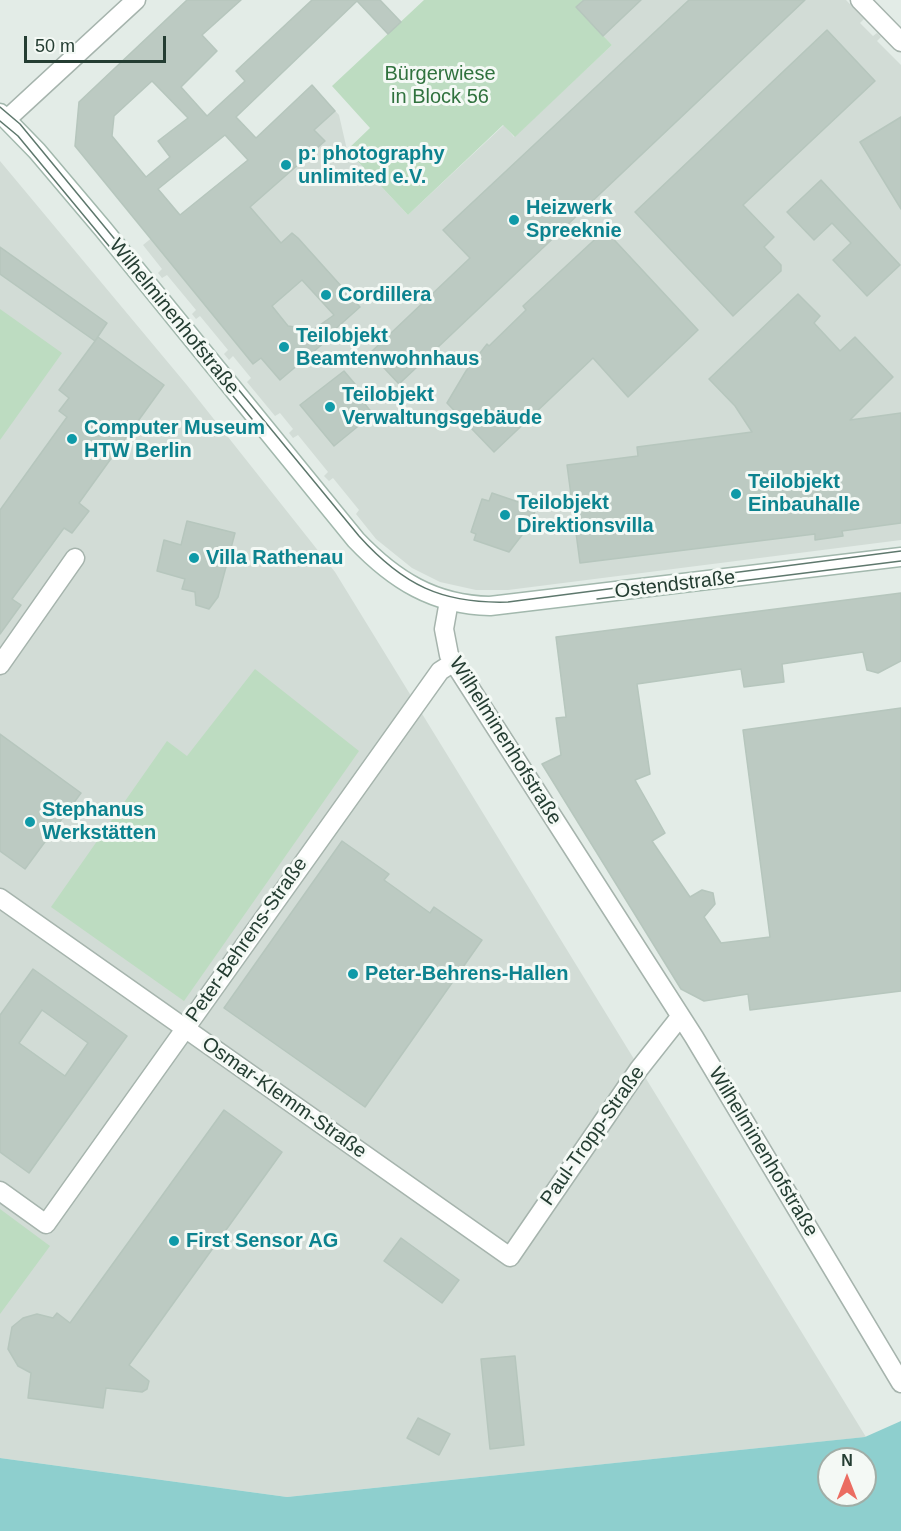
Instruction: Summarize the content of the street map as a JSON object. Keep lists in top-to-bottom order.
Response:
{
  "streets": {
    "street": [
      "Wilhelminenhofstraße",
      "Ostendstraße",
      "Peter-Behrens-Straße",
      "Osmar-Klemm-Straße",
      "Paul-Tropp-Straße"
    ]
  },
  "crossings": [
    ["Wilhelminenhofstraße", "Ostendstraße"],
    ["Wilhelminenhofstraße", "Peter-Behrens-Straße"],
    ["Wilhelminenhofstraße", "Paul-Tropp-Straße"],
    ["Peter-Behrens-Straße", "Osmar-Klemm-Straße"],
    ["Osmar-Klemm-Straße", "Paul-Tropp-Straße"]
  ],
  "parks": ["Bürgerwiese in Block 56"],
  "places": [
    "p: photography unlimited e.V.",
    "Heizwerk Spreeknie",
    "Cordillera",
    "Teilobjekt Beamtenwohnhaus",
    "Teilobjekt Verwaltungsgebäude",
    "Computer Museum HTW Berlin",
    "Teilobjekt Einbauhalle",
    "Teilobjekt Direktionsvilla",
    "Villa Rathenau",
    "Stephanus Werkstätten",
    "Peter-Behrens-Hallen",
    "First Sensor AG"
  ],
  "scale_bar": "50 m",
  "north": "top"
}
